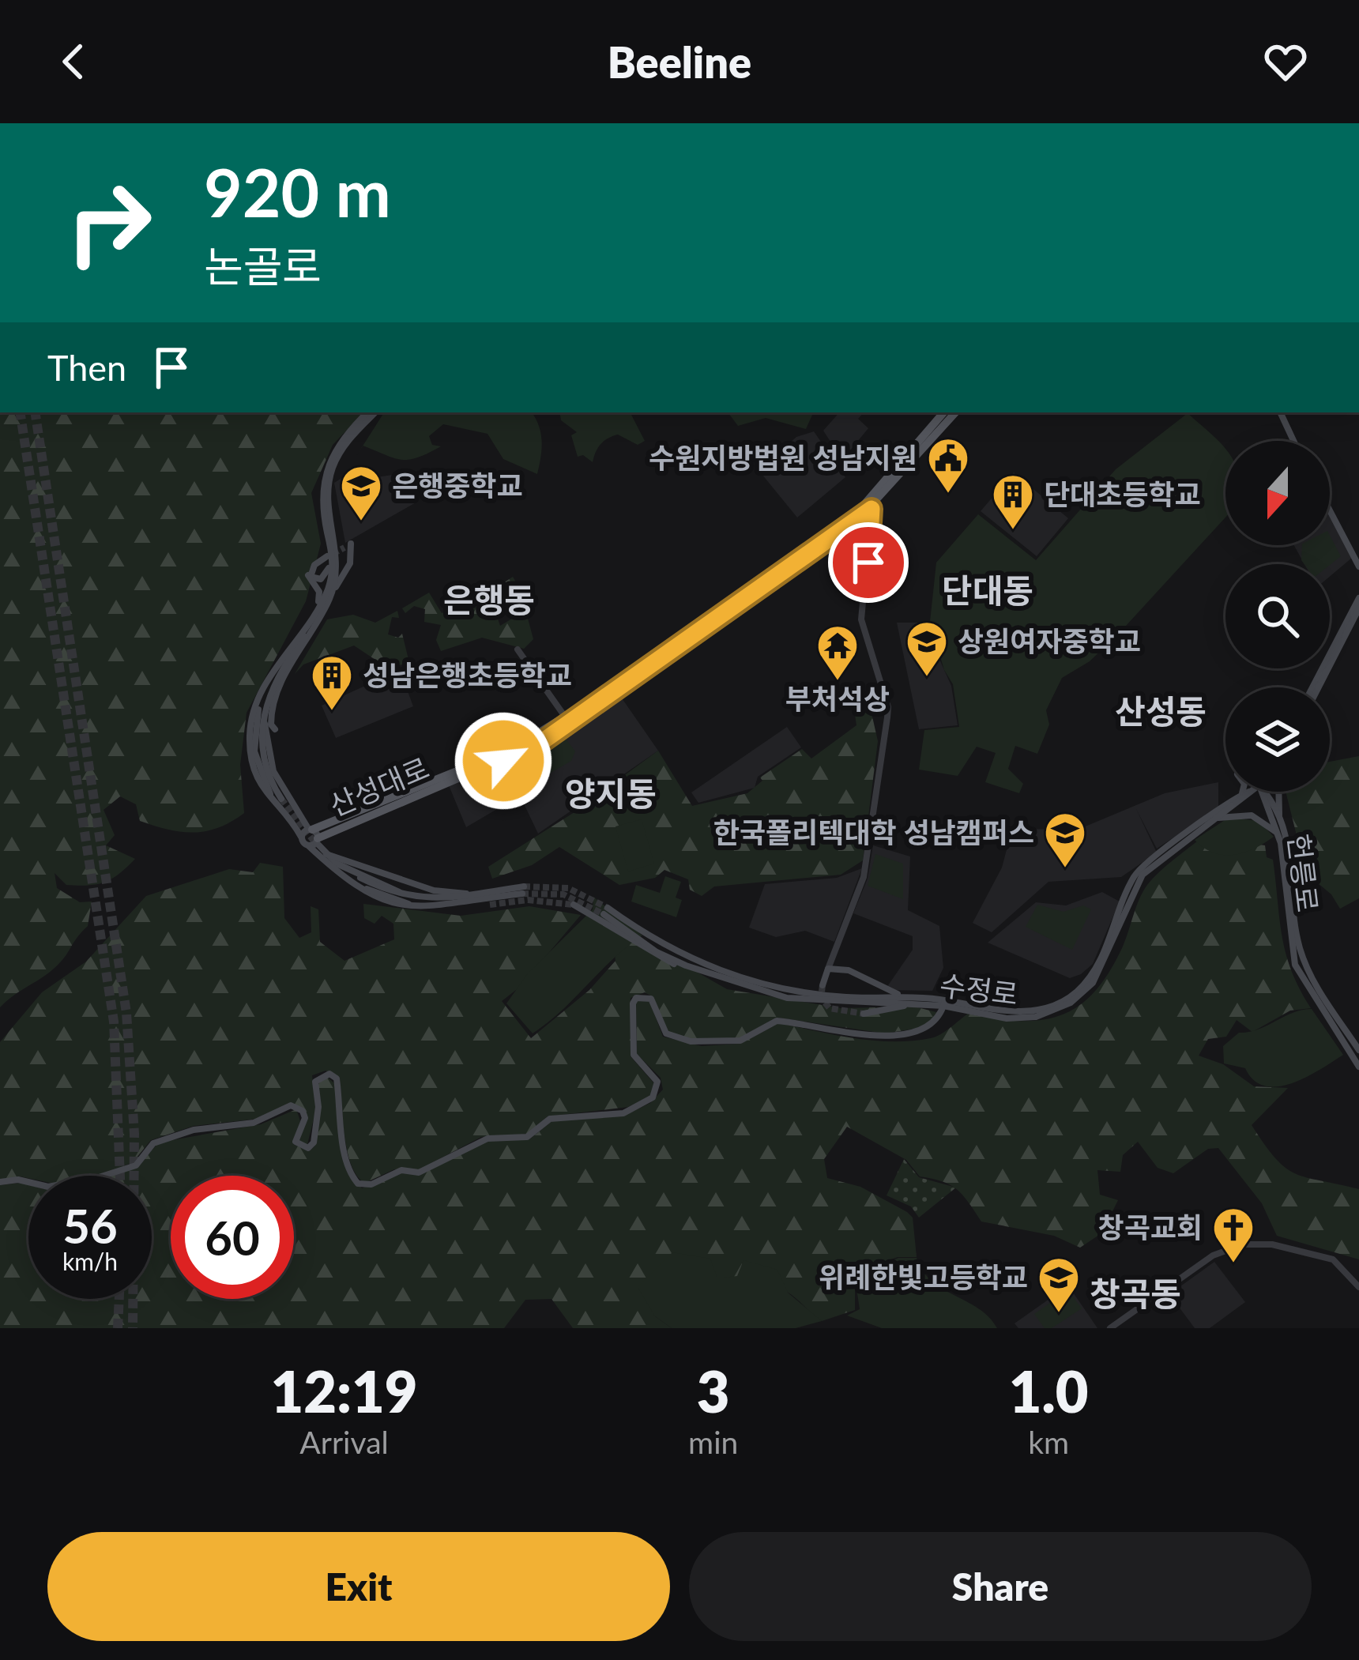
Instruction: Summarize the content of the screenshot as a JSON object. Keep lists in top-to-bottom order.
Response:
{
  "streets": {
    "main road": ["산성대로", "헌릉로", "수정로"]
  },
  "districts": [
    "단대동",
    "은행동",
    "산성동",
    "양지동",
    "창곡동"
  ],
  "places": {
    "public building": ["수원지방법원 성남지원"],
    "school or university": [
      "은행중학교",
      "상원여자중학교",
      "한국폴리텍대학 성남캠퍼스",
      "위례한빛고등학교"
    ],
    "building": ["단대초등학교", "성남은행초등학교"],
    "temple": ["부처석상"],
    "church": ["창곡교회"]
  },
  "north": "bottom",
  "page": {
    "header": "Beeline",
    "turn": ["920 m", "논골로"],
    "then": "Then",
    "speed": "56 km/h",
    "limit": "60",
    "eta": [
      "12:19",
      "Arrival",
      "3",
      "min",
      "1.0",
      "km"
    ],
    "buttons": ["Exit", "Share"]
  }
}
